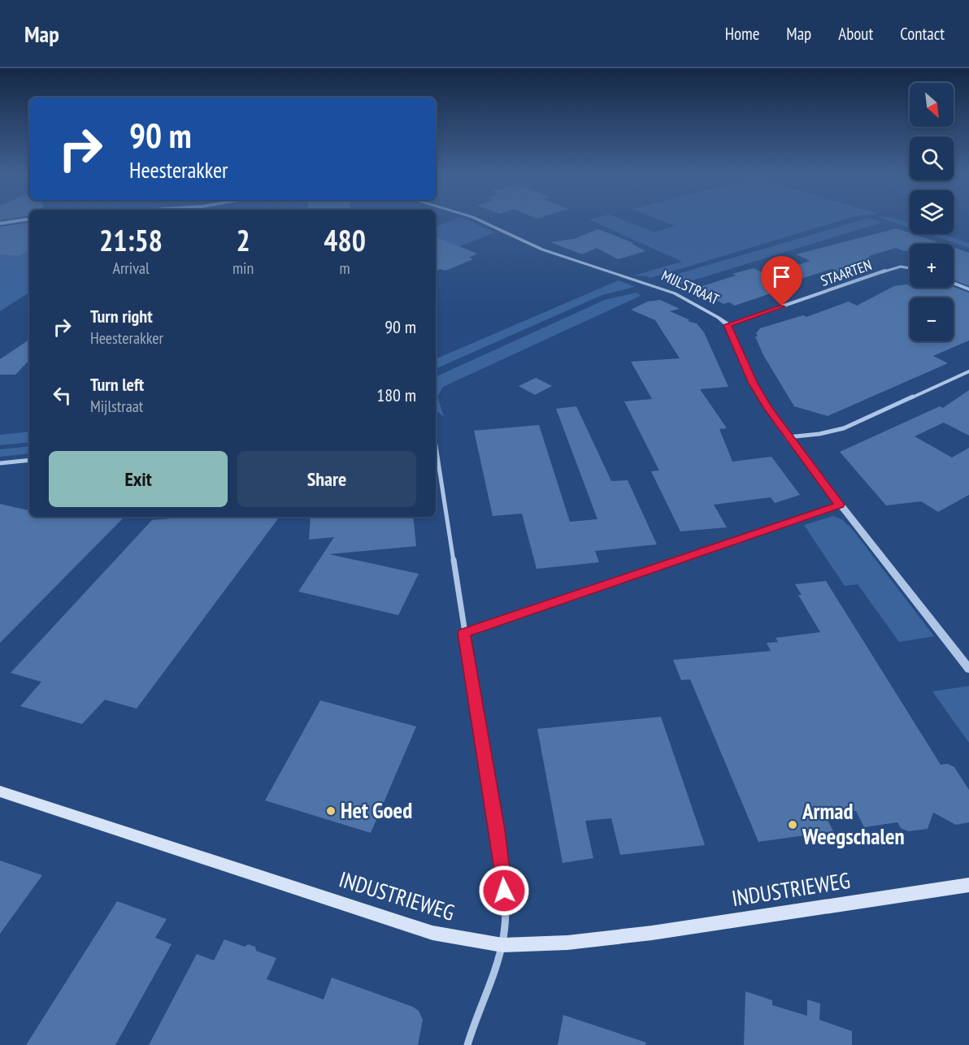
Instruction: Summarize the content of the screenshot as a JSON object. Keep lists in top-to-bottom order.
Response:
{
  "streets": {
    "main road": ["INDUSTRIEWEG"],
    "street": ["STAARTEN", "MIJLSTRAAT"]
  },
  "crossings": [
    ["STAARTEN", "MIJLSTRAAT"]
  ],
  "places": ["Het Goed", "Armad Weegschalen"],
  "north": "bottom right",
  "page": {
    "header": "Map",
    "nav": [
      "Home",
      "Map",
      "About",
      "Contact"
    ],
    "map_buttons": ["+", "−"],
    "turn": ["90 m", "Heesterakker"],
    "eta": [
      "21:58",
      "Arrival",
      "2",
      "min",
      "480",
      "m"
    ],
    "list": [
      {
        "name": "Turn right",
        "note": "Heesterakker",
        "value": "90 m"
      },
      {
        "name": "Turn left",
        "note": "Mijlstraat",
        "value": "180 m"
      }
    ],
    "buttons": ["Exit", "Share"]
  }
}
